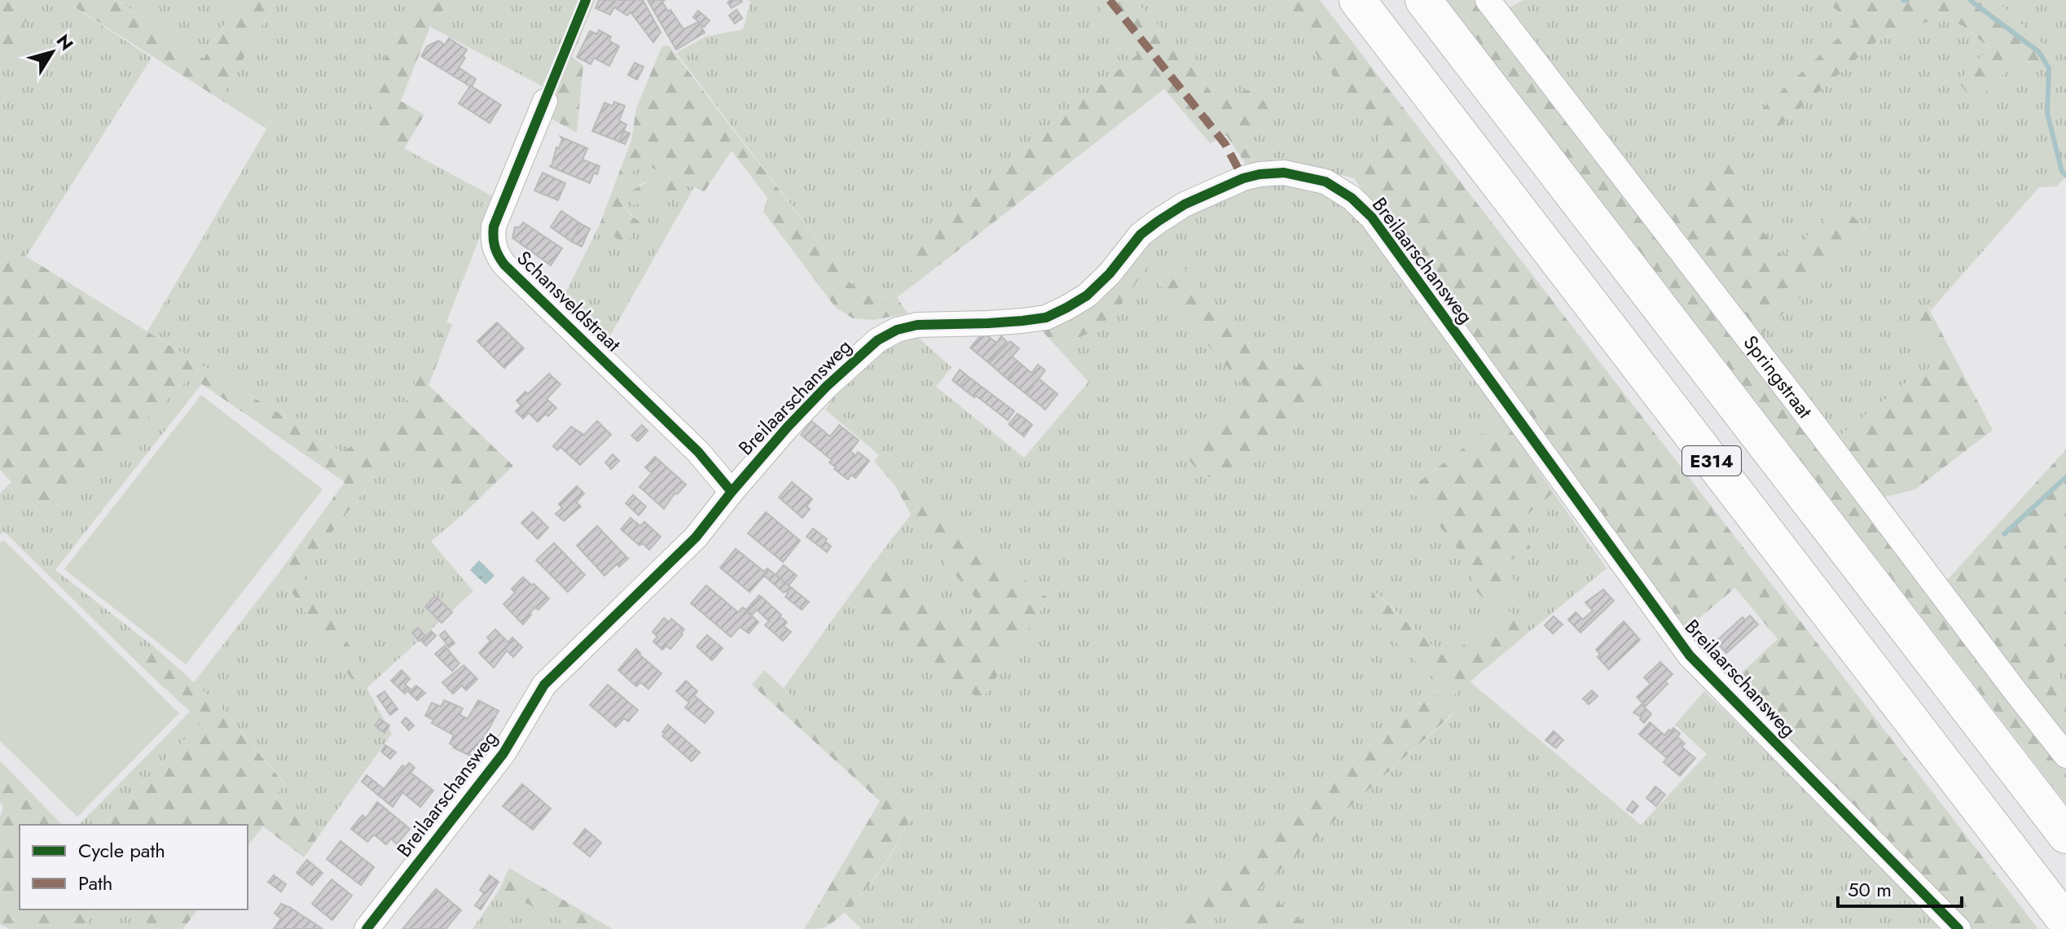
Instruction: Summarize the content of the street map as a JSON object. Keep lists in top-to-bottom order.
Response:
{
  "streets": {
    "highway": ["E314"],
    "street": ["Breilaarschansweg", "Schansveldstraat", "Springstraat"]
  },
  "crossings": [
    ["Breilaarschansweg", "Schansveldstraat"]
  ],
  "legend": ["Cycle path", "Path"],
  "scale_bar": "50 m",
  "north": "top right"
}
